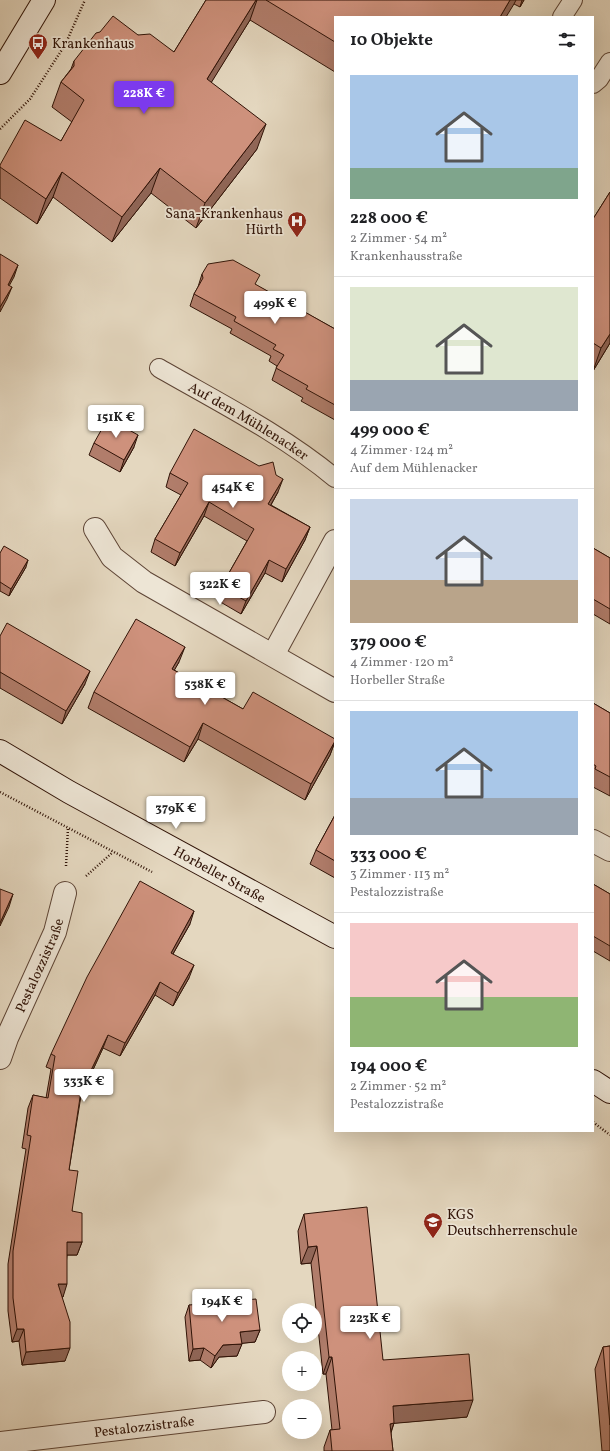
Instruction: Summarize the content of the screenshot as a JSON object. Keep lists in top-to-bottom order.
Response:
{
  "streets": {
    "street": ["Horbeller Straße", "Pestalozzistraße"],
    "lane": ["Auf dem Mühlenacker"]
  },
  "places": {
    "bus stop": ["Krankenhaus"],
    "hospital": ["Sana-Krankenhaus Hürth"],
    "school or university": ["KGS Deutschherrenschule"]
  },
  "page": {
    "heading": "10 Objekte",
    "list": [
      {
        "name": "228 000 €",
        "note": "2 Zimmer · 54 m² · Krankenhausstraße"
      },
      {
        "name": "499 000 €",
        "note": "4 Zimmer · 124 m² · Auf dem Mühlenacker"
      },
      {
        "name": "379 000 €",
        "note": "4 Zimmer · 120 m² · Horbeller Straße"
      },
      {
        "name": "333 000 €",
        "note": "3 Zimmer · 113 m² · Pestalozzistraße"
      },
      {
        "name": "194 000 €",
        "note": "2 Zimmer · 52 m² · Pestalozzistraße"
      }
    ],
    "price": [
      "228K €",
      "499K €",
      "151K €",
      "454K €",
      "322K €",
      "538K €",
      "379K €",
      "333K €",
      "194K €",
      "223K €"
    ],
    "map_buttons": ["+", "−"]
  }
}
